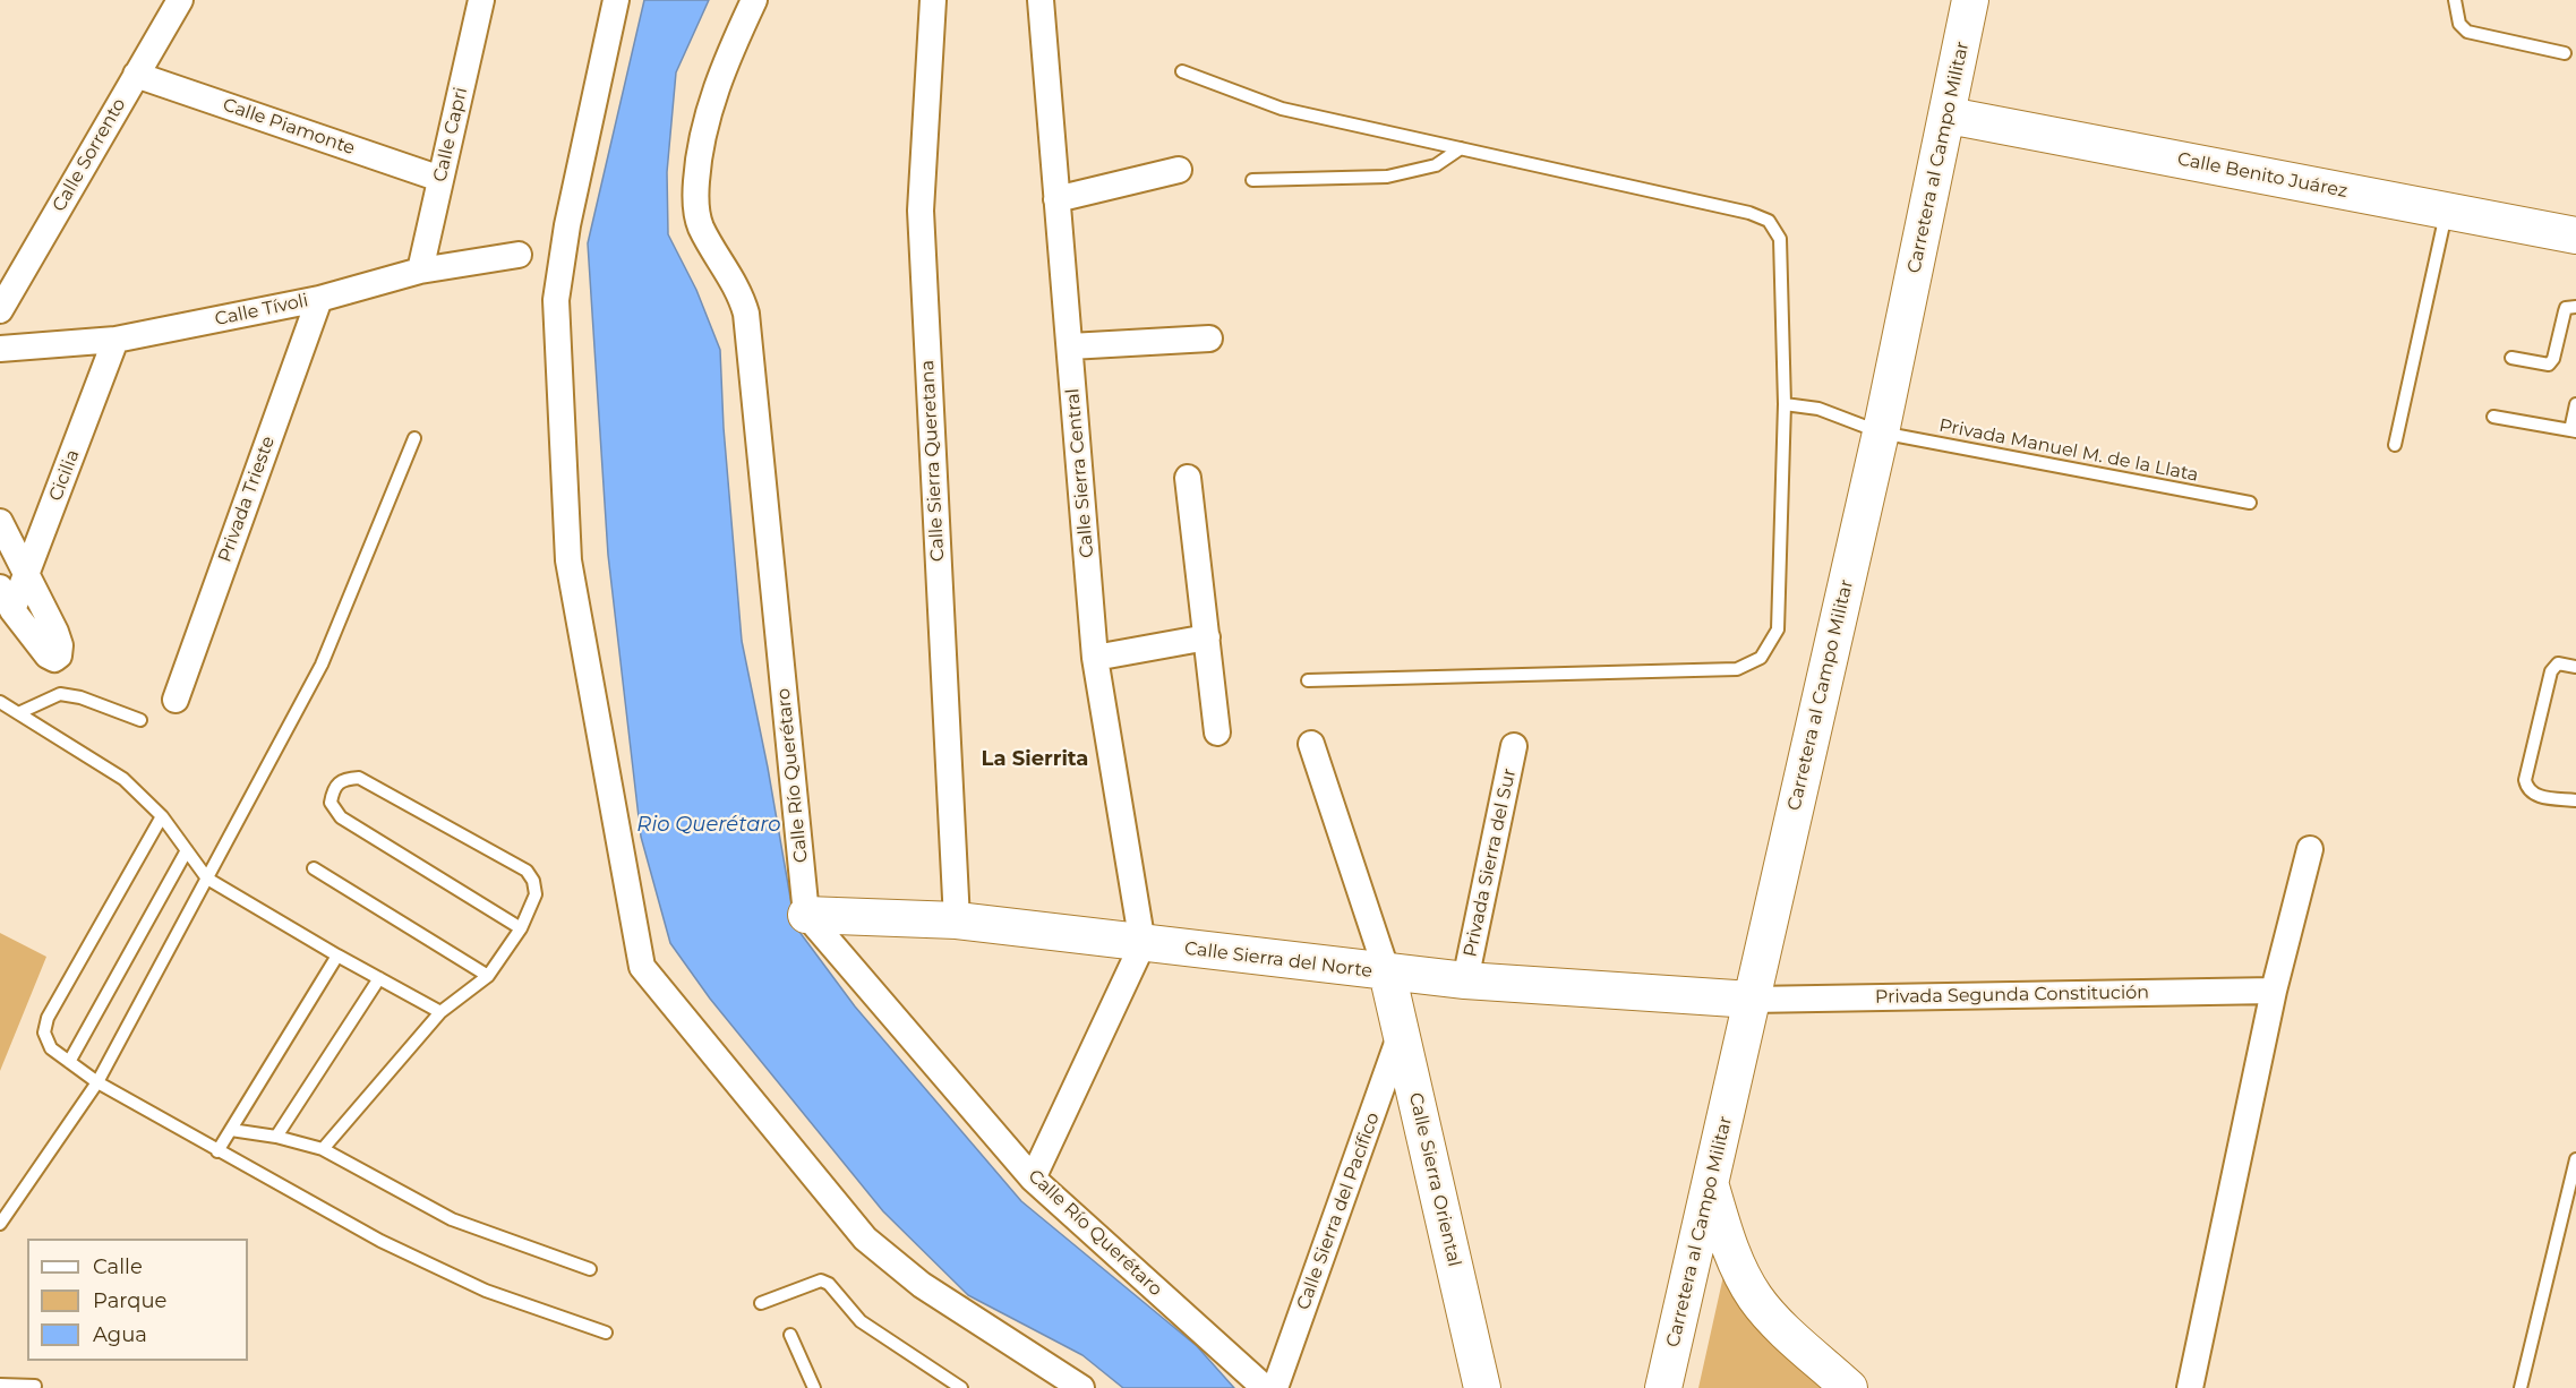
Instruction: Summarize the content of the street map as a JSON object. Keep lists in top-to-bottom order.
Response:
{
  "streets": {
    "street": [
      "Calle Piamonte",
      "Calle Capri",
      "Calle Sorrento",
      "Carretera al Campo Militar",
      "Calle Benito Juárez",
      "Calle Tívoli",
      "Calle Sierra Queretana",
      "Calle Sierra Central",
      "Cicilia",
      "Privada Trieste",
      "Calle Río Querétaro",
      "Privada Sierra del Sur",
      "Calle Sierra del Norte",
      "Privada Segunda Constitución",
      "Calle Sierra Oriental",
      "Calle Sierra del Pacífico"
    ],
    "lane": ["Privada Manuel M. de la Llata"]
  },
  "crossings": [
    ["Calle Piamonte", "Calle Capri"],
    ["Calle Piamonte", "Calle Sorrento"],
    ["Calle Capri", "Calle Tívoli"],
    ["Carretera al Campo Militar", "Calle Benito Juárez"],
    ["Carretera al Campo Militar", "Privada Manuel M. de la Llata"],
    ["Carretera al Campo Militar", "Calle Sierra del Norte"],
    ["Carretera al Campo Militar", "Privada Segunda Constitución"],
    ["Calle Tívoli", "Cicilia"],
    ["Calle Tívoli", "Privada Trieste"],
    ["Calle Sierra Queretana", "Calle Sierra del Norte"],
    ["Calle Sierra Central", "Calle Sierra del Norte"],
    ["Calle Río Querétaro", "Calle Sierra del Norte"],
    ["Privada Sierra del Sur", "Calle Sierra del Norte"],
    ["Calle Sierra del Norte", "Privada Segunda Constitución"],
    ["Calle Sierra del Norte", "Calle Sierra Oriental"],
    ["Calle Sierra Oriental", "Calle Sierra del Pacífico"]
  ],
  "districts": ["La Sierrita"],
  "water": ["Rio Querétaro"],
  "legend": ["Calle", "Parque", "Agua"]
}
